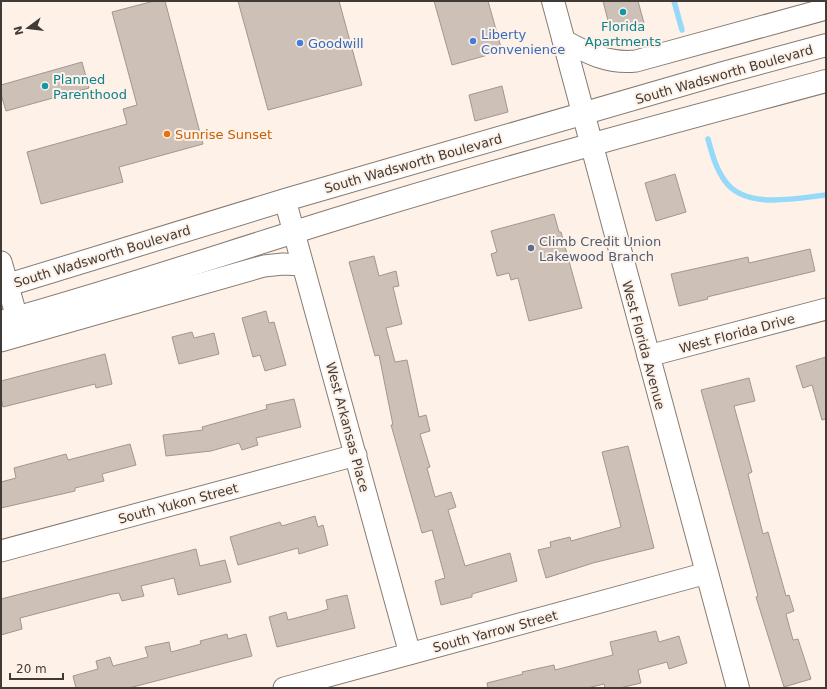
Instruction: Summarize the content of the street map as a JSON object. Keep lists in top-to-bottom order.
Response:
{
  "streets": {
    "main road": ["South Wadsworth Boulevard", "West Florida Avenue"],
    "street": [
      "West Florida Drive",
      "West Arkansas Place",
      "South Yukon Street",
      "South Yarrow Street"
    ]
  },
  "crossings": [
    ["South Wadsworth Boulevard", "West Florida Avenue"],
    ["South Wadsworth Boulevard", "West Arkansas Place"],
    ["West Florida Drive", "West Florida Avenue"],
    ["West Florida Avenue", "South Yarrow Street"],
    ["West Arkansas Place", "South Yukon Street"],
    ["West Arkansas Place", "South Yarrow Street"]
  ],
  "places": [
    "Florida Apartments",
    "Liberty Convenience",
    "Goodwill",
    "Planned Parenthood",
    "Sunrise Sunset",
    "Climb Credit Union Lakewood Branch"
  ],
  "scale_bar": "20 m",
  "north": "left"
}
